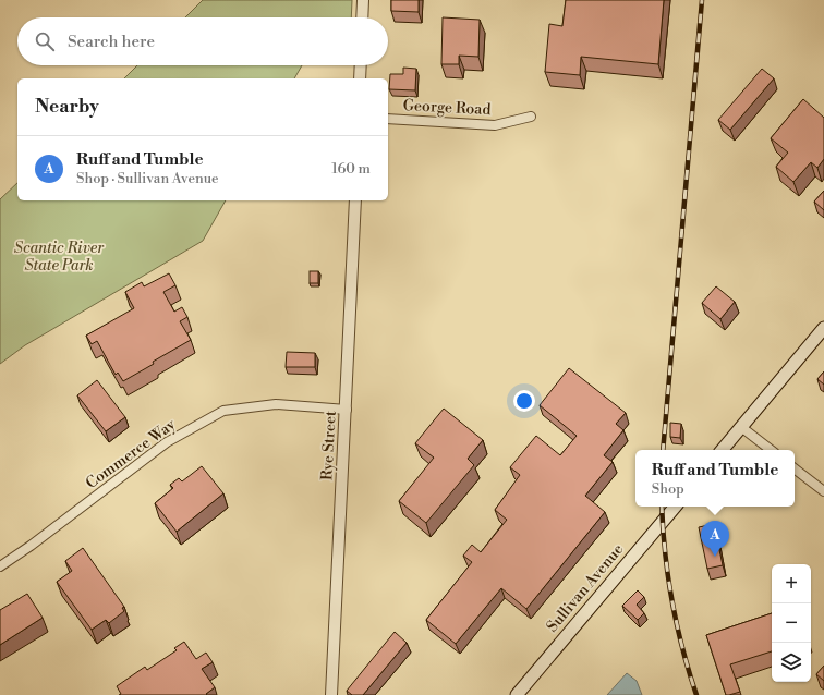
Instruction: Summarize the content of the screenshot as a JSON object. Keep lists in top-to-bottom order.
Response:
{
  "streets": {
    "main road": ["Sullivan Avenue"],
    "street": ["George Road", "Rye Street", "Commerce Way"]
  },
  "crossings": [
    ["Rye Street", "Commerce Way"]
  ],
  "parks": ["Scantic River State Park"],
  "page": {
    "search": "Search here",
    "heading": "Nearby",
    "list": [
      {
        "mark": "A",
        "name": "Ruff and Tumble",
        "note": "Shop · Sullivan Avenue",
        "value": "160 m"
      }
    ],
    "popup": ["Ruff and Tumble", "Shop"],
    "pins": "A",
    "map_buttons": ["+", "−"]
  }
}
